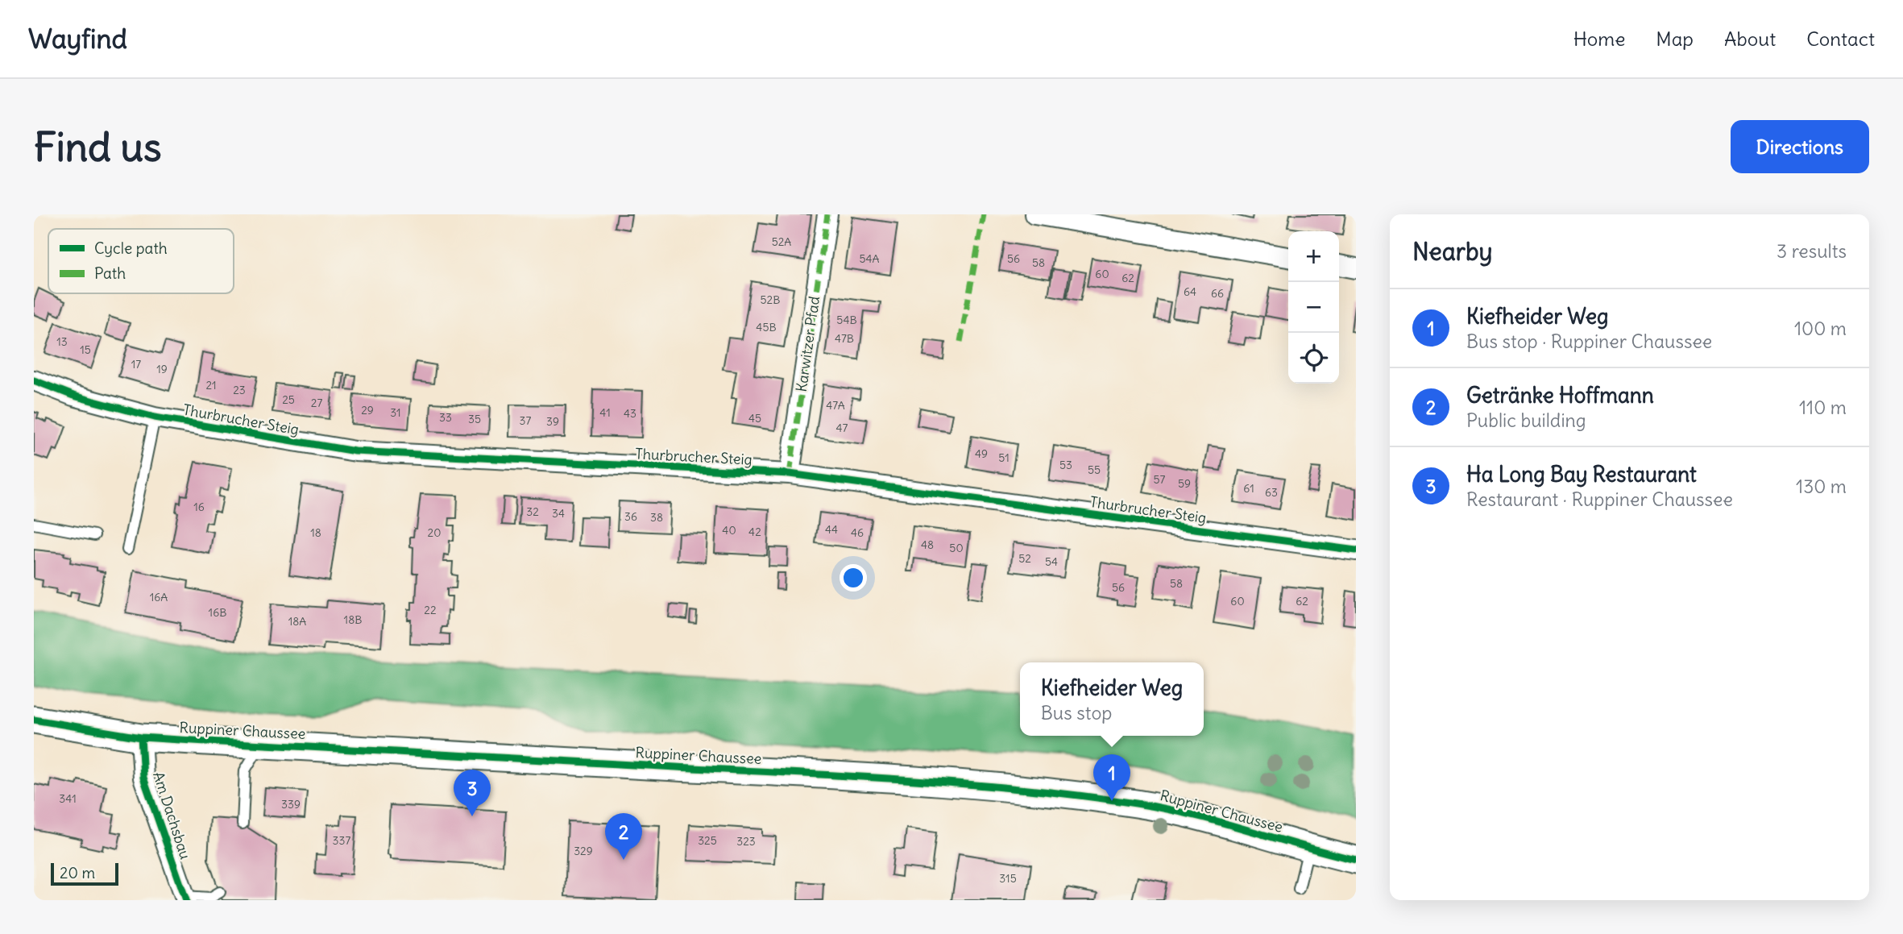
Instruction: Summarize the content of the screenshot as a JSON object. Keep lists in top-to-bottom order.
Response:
{
  "streets": {
    "main road": ["Ruppiner Chaussee"],
    "street": ["Karwitzer Pfad", "Thurbrucher Steig", "Am Dachsbau"]
  },
  "crossings": [
    ["Karwitzer Pfad", "Thurbrucher Steig"],
    ["Ruppiner Chaussee", "Am Dachsbau"]
  ],
  "house_numbers": [
    "52A",
    "54A",
    "56",
    "58",
    "60",
    "62",
    "64",
    "66",
    "52B",
    "54B",
    "45B",
    "47B",
    "13",
    "15",
    "17",
    "19",
    "21",
    "23",
    "25",
    "27",
    "47A",
    "29",
    "31",
    "41",
    "43",
    "33",
    "45",
    "35",
    "37",
    "39",
    "47",
    "49",
    "51",
    "53",
    "55",
    "57",
    "59",
    "61",
    "63",
    "16",
    "32",
    "34",
    "36",
    "38",
    "44",
    "40",
    "42",
    "18",
    "20",
    "46",
    "48",
    "50",
    "52",
    "54",
    "58",
    "56",
    "16A",
    "60",
    "62",
    "22",
    "16B",
    "18B",
    "18A",
    "341",
    "339",
    "337",
    "325",
    "323",
    "329",
    "315"
  ],
  "legend": ["Cycle path", "Path"],
  "scale_bar": "20 m",
  "page": {
    "header": "Wayfind",
    "nav": [
      "Home",
      "Map",
      "About",
      "Contact"
    ],
    "buttons": "Directions",
    "title": "Find us",
    "heading": ["Nearby", "3 results"],
    "map_buttons": ["+", "−"],
    "list": [
      {
        "mark": "1",
        "name": "Kiefheider Weg",
        "note": "Bus stop · Ruppiner Chaussee",
        "value": "100 m"
      },
      {
        "mark": "2",
        "name": "Getränke Hoffmann",
        "note": "Public building",
        "value": "110 m"
      },
      {
        "mark": "3",
        "name": "Ha Long Bay Restaurant",
        "note": "Restaurant · Ruppiner Chaussee",
        "value": "130 m"
      }
    ],
    "popup": ["Kiefheider Weg", "Bus stop"],
    "pins": ["1", "3", "2"],
    "scale": "20 m"
  }
}
